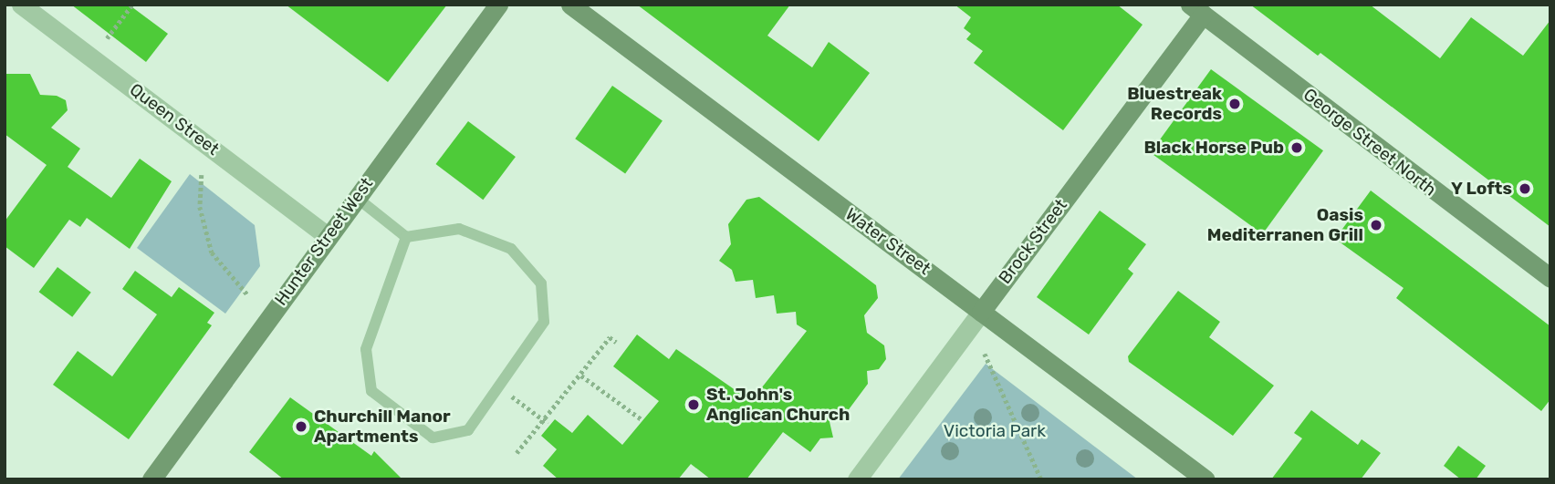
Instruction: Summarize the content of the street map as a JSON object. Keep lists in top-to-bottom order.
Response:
{
  "streets": {
    "main road": [
      "George Street North",
      "Hunter Street West",
      "Water Street",
      "Brock Street"
    ],
    "street": ["Queen Street"]
  },
  "crossings": [
    ["Queen Street", "Hunter Street West"],
    ["George Street North", "Brock Street"],
    ["Water Street", "Brock Street"]
  ],
  "parks": ["Victoria Park"],
  "places": [
    "Bluestreak Records",
    "Black Horse Pub",
    "Y Lofts",
    "Oasis Mediterranen Grill",
    "St. John's Anglican Church",
    "Churchill Manor Apartments"
  ]
}
